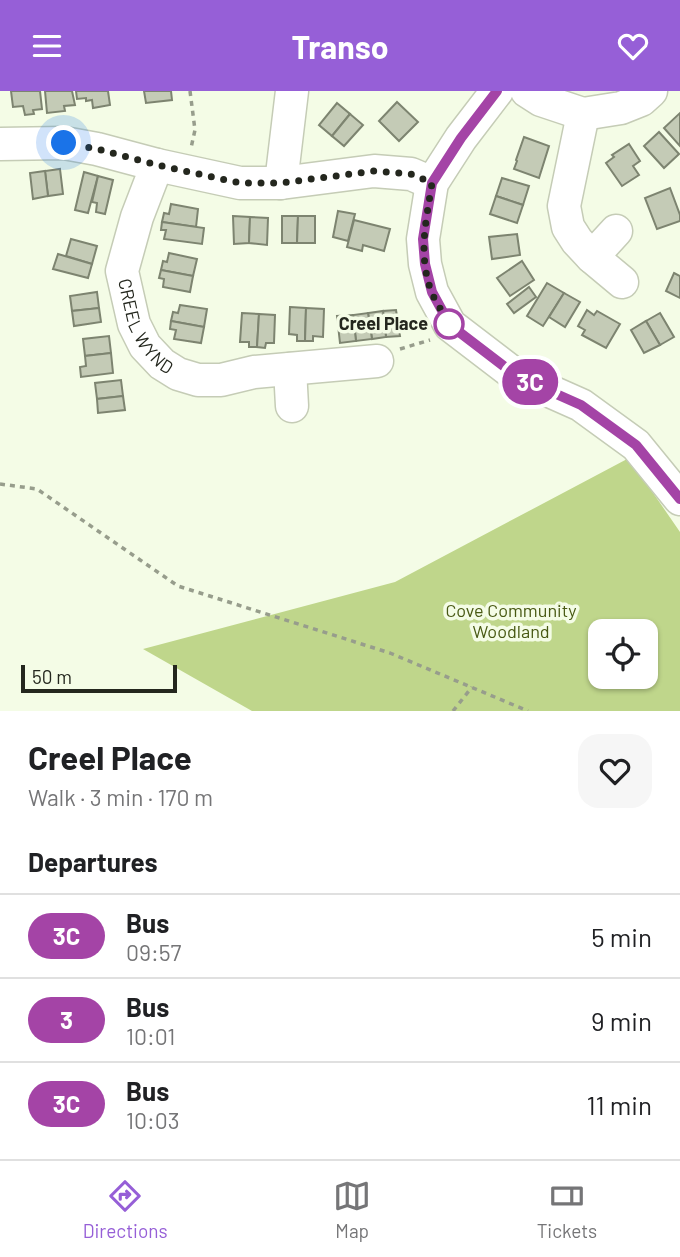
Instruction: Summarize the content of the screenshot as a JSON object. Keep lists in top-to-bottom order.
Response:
{
  "streets": {
    "street": ["CREEL WYND"]
  },
  "parks": ["Cove Community Woodland"],
  "places": ["Creel Place"],
  "lines": ["bus line 3C"],
  "scale_bar": "50 m",
  "page": {
    "header": "Transo",
    "on_map": "3C",
    "scale": "50 m",
    "heading": [
      ["Creel Place", "Walk · 3 min · 170 m"],
      "Departures"
    ],
    "list": [
      {
        "mark": "3C",
        "name": "Bus",
        "note": "09:57",
        "value": "5 min"
      },
      {
        "mark": "3",
        "name": "Bus",
        "note": "10:01",
        "value": "9 min"
      },
      {
        "mark": "3C",
        "name": "Bus",
        "note": "10:03",
        "value": "11 min"
      }
    ],
    "tabs": ["Directions", "Map", "Tickets"]
  }
}
